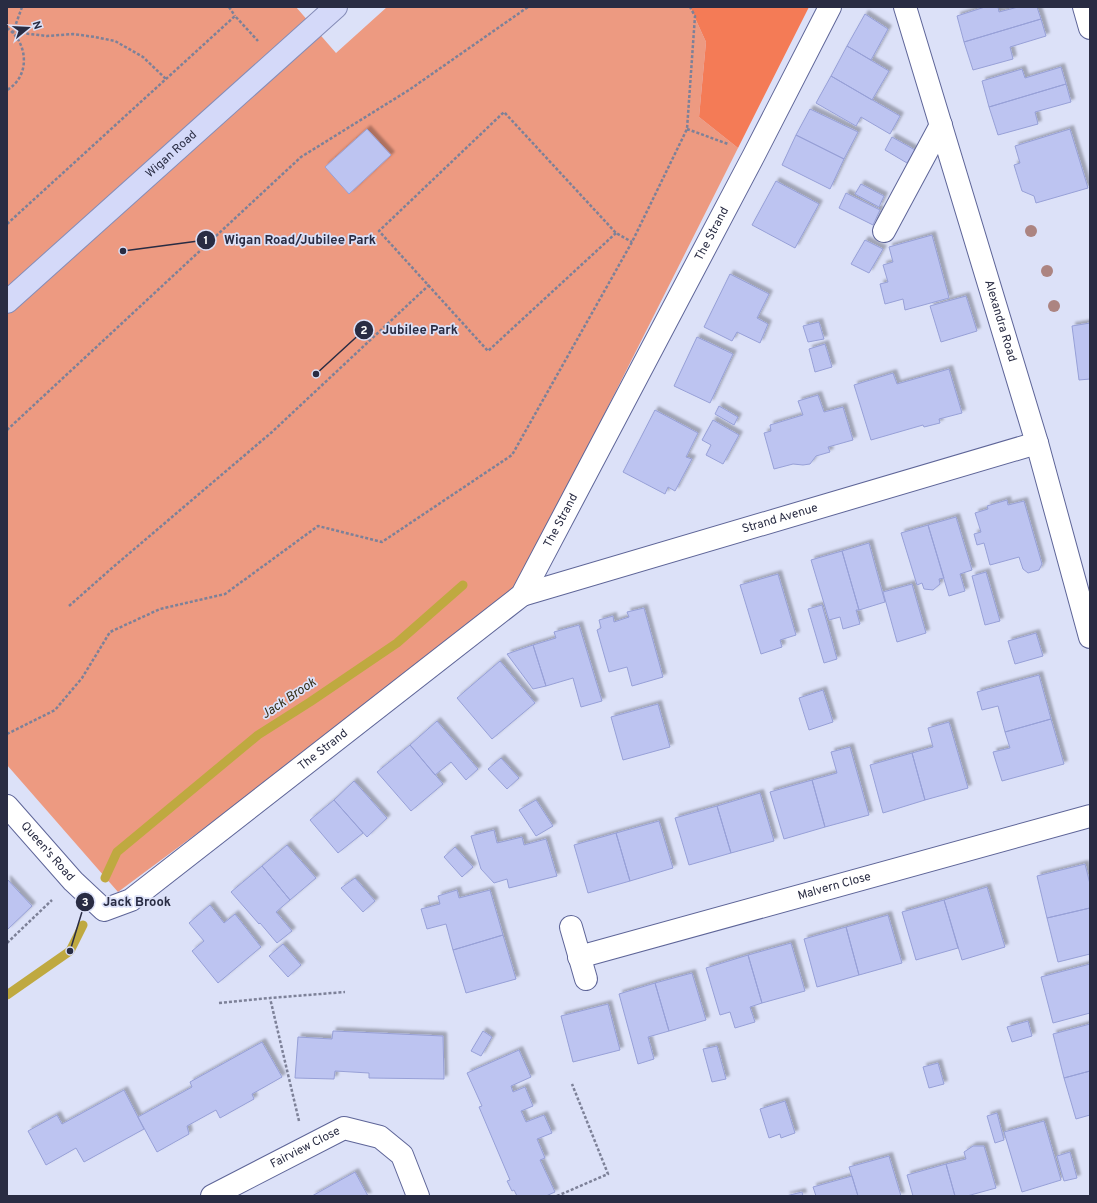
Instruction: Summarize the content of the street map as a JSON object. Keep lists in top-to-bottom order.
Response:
{
  "streets": {
    "main road": ["Wigan Road"],
    "street": [
      "The Strand",
      "Alexandra Road",
      "Strand Avenue",
      "Queen's Road",
      "Malvern Close",
      "Fairview Close"
    ]
  },
  "crossings": [
    ["The Strand", "Strand Avenue"],
    ["The Strand", "Queen's Road"],
    ["Alexandra Road", "Strand Avenue"]
  ],
  "water": ["Jack Brook"],
  "places": ["Wigan Road/Jubilee Park", "Jubilee Park", "Jack Brook"],
  "north": "right"
}
